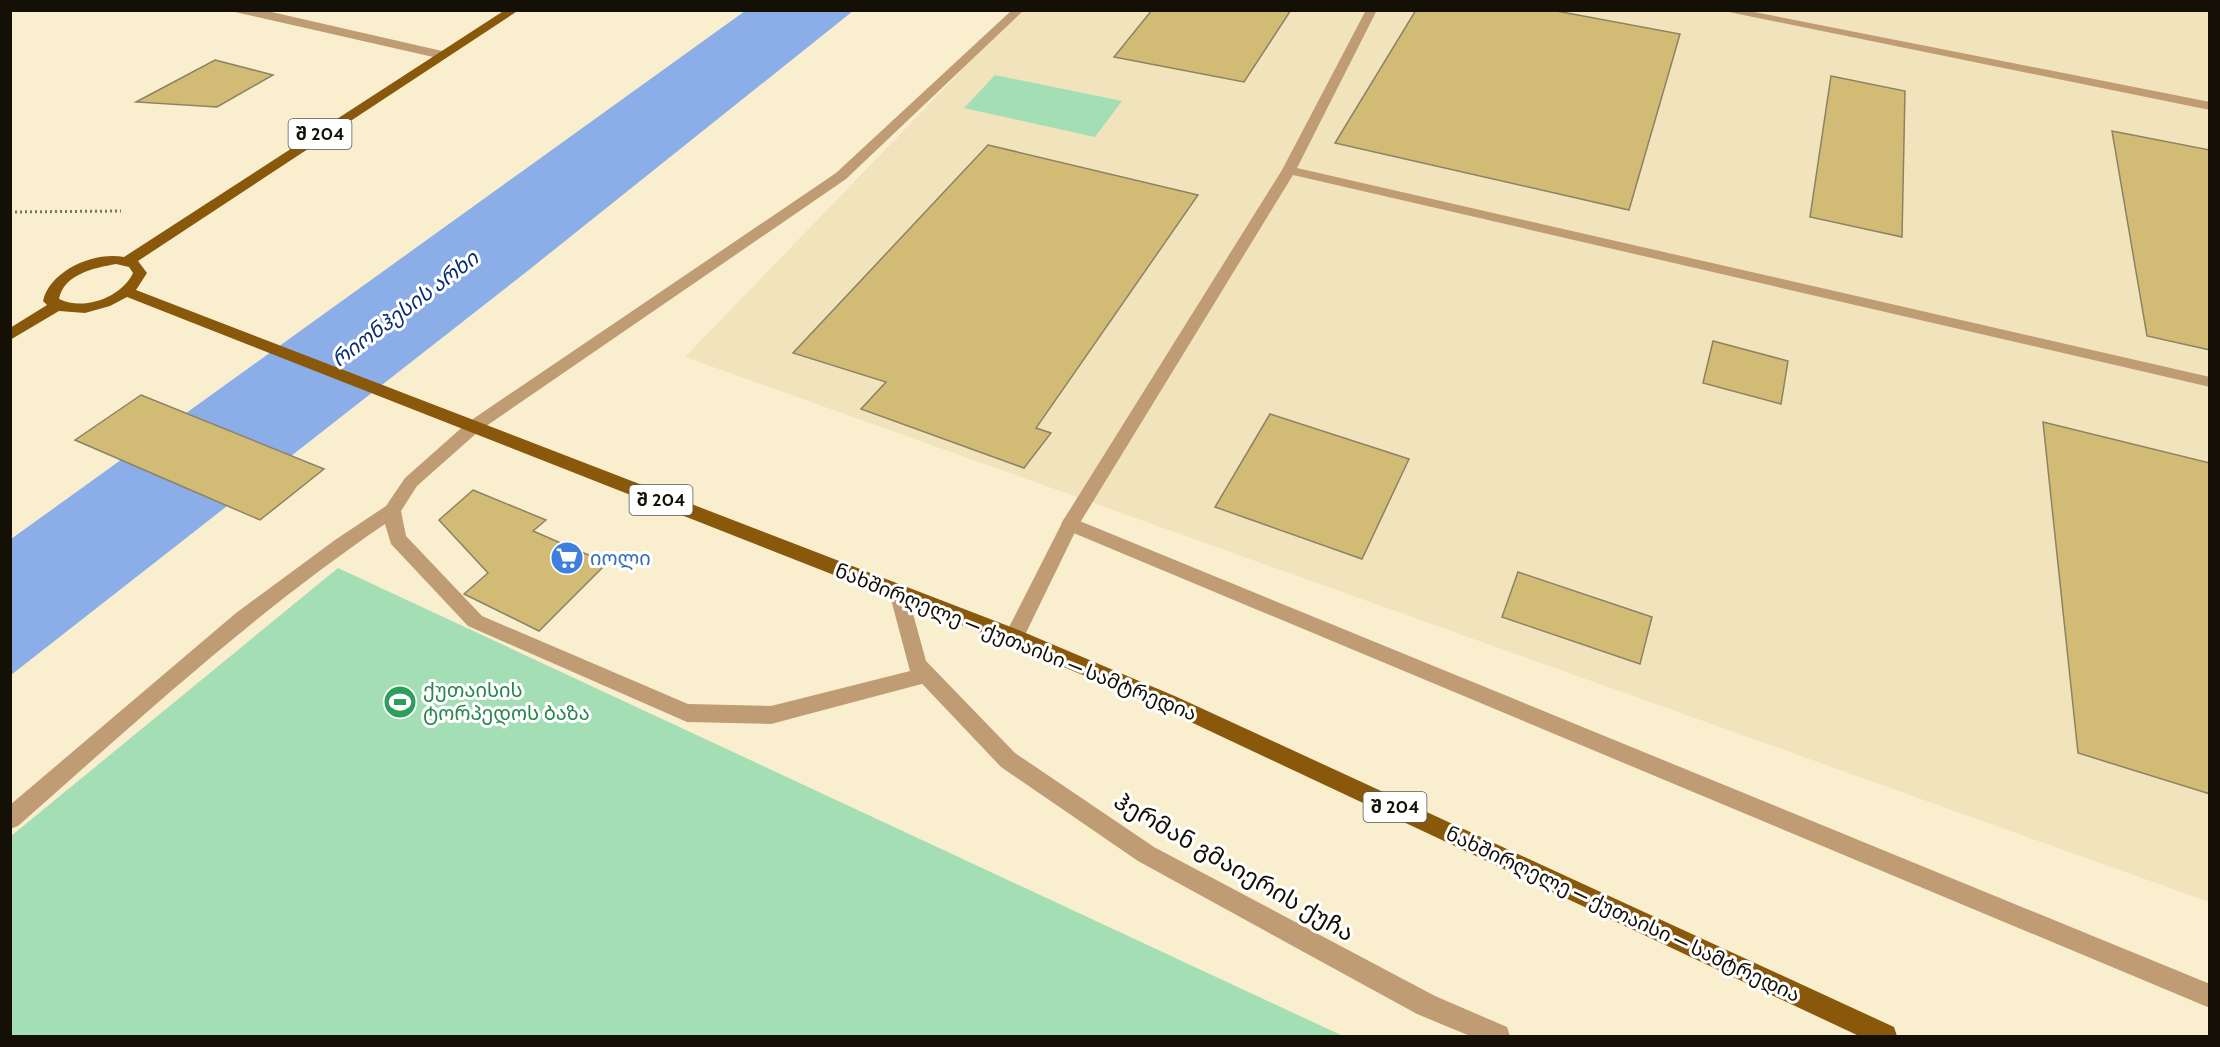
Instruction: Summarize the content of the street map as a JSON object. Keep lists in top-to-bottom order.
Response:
{
  "streets": {
    "main road": ["შ 204", "ნახშირღელე — ქუთაისი — სამტრედია"],
    "street": ["ჰერმან გმაიერის ქუჩა"]
  },
  "crossings": [
    ["ნახშირღელე — ქუთაისი — სამტრედია", "ჰერმან გმაიერის ქუჩა"]
  ],
  "water": ["რიონჰესის არხი"],
  "places": {
    "supermarket": ["იოლი"],
    "sports": ["ქუთაისის ტორპედოს ბაზა"]
  }
}
